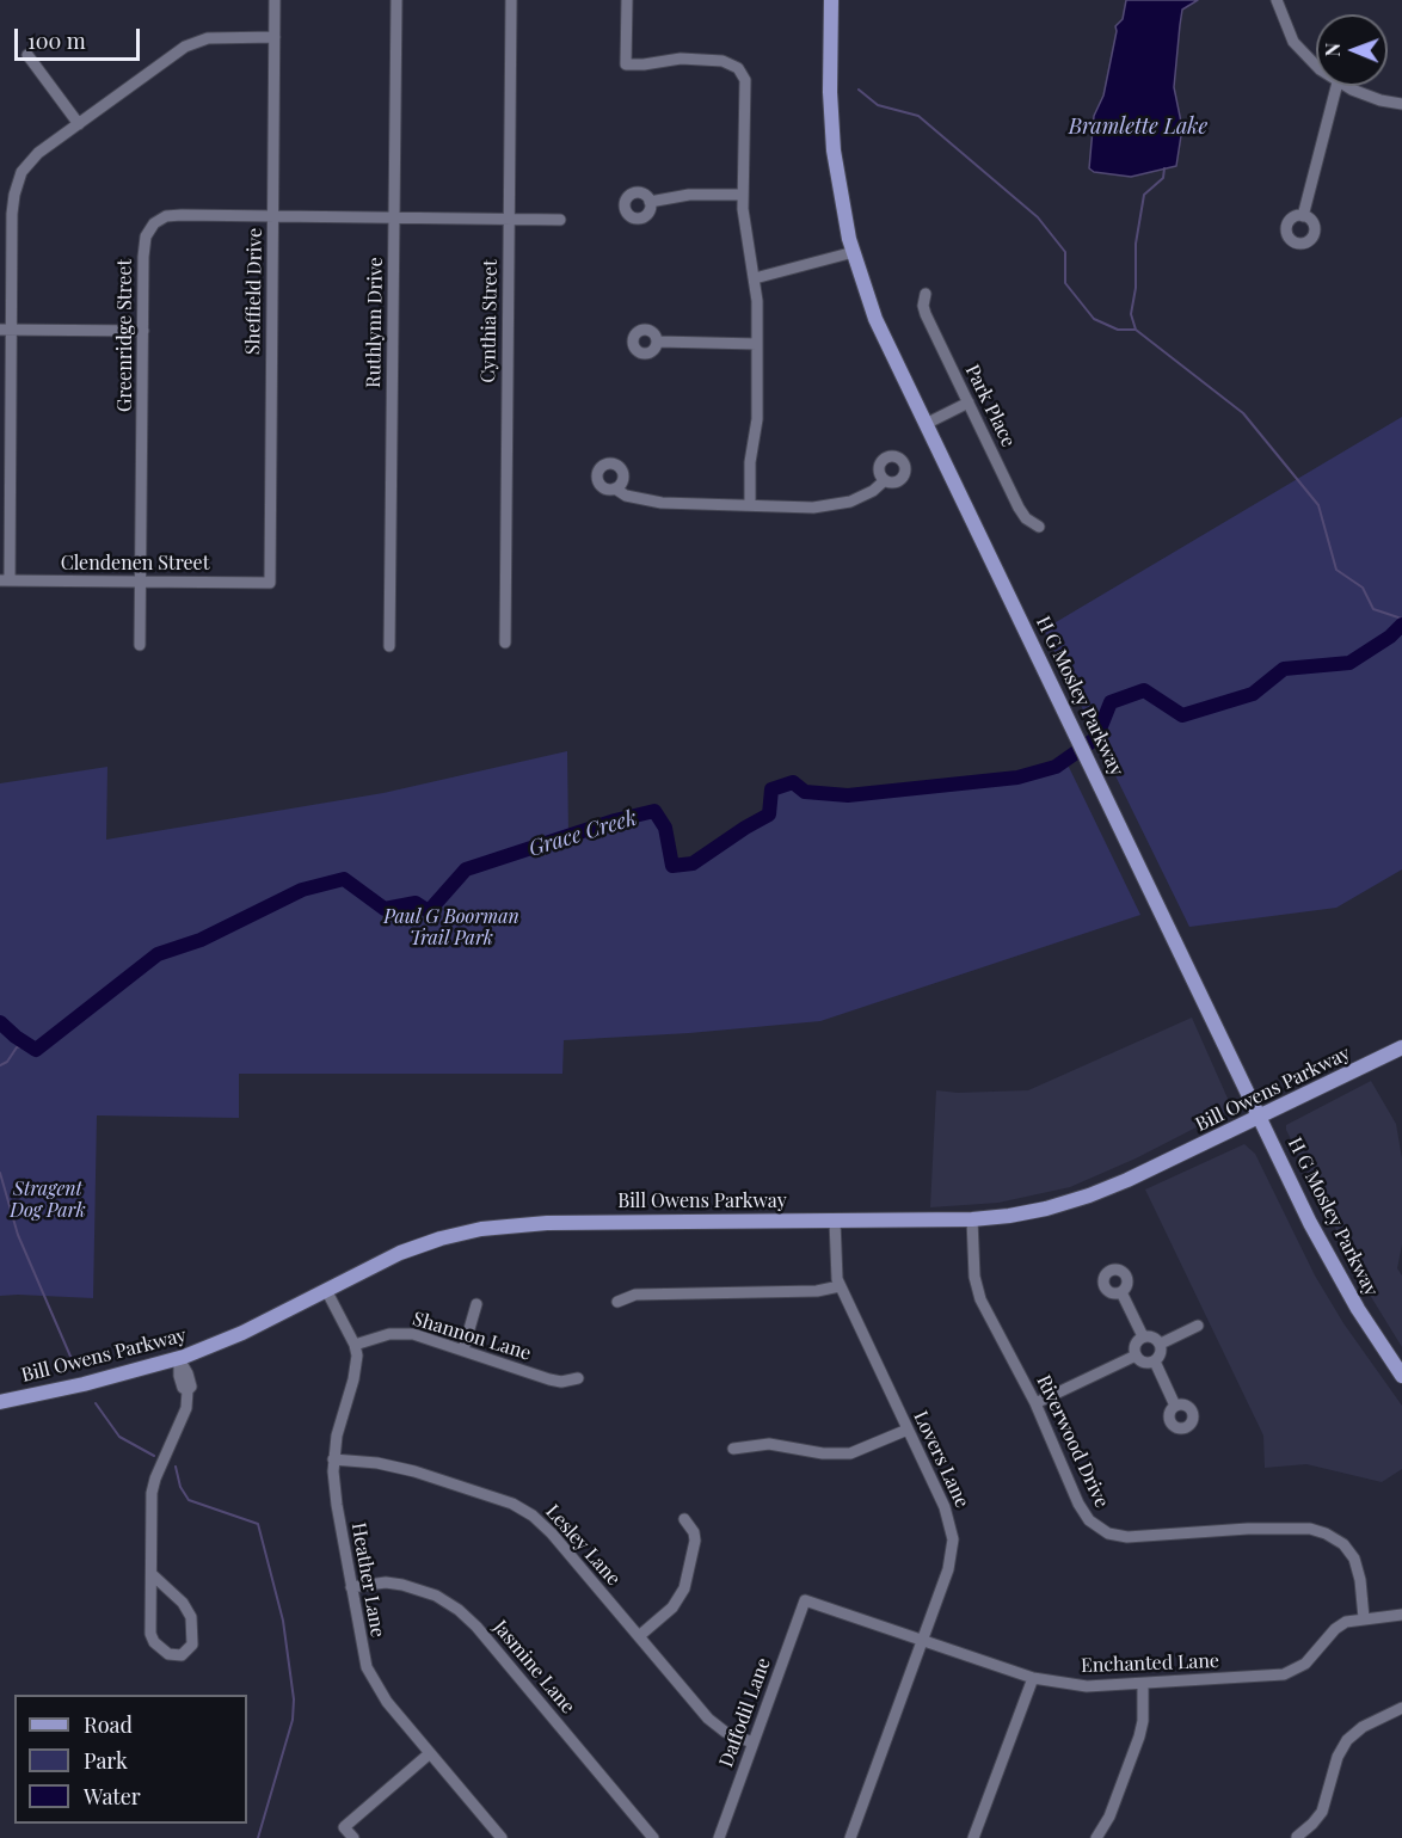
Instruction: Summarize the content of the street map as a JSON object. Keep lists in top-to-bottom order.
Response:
{
  "streets": {
    "main road": ["H G Mosley Parkway", "Bill Owens Parkway"],
    "street": [
      "Sheffield Drive",
      "Cynthia Street",
      "Ruthlynn Drive",
      "Greenridge Street",
      "Park Place",
      "Clendenen Street",
      "Shannon Lane",
      "Riverwood Drive",
      "Lovers Lane",
      "Lesley Lane",
      "Heather Lane",
      "Enchanted Lane",
      "Jasmine Lane",
      "Daffodil Lane"
    ]
  },
  "crossings": [
    ["Sheffield Drive", "Greenridge Street"],
    ["Sheffield Drive", "Clendenen Street"],
    ["Cynthia Street", "Greenridge Street"],
    ["Ruthlynn Drive", "Greenridge Street"],
    ["Greenridge Street", "Clendenen Street"],
    ["H G Mosley Parkway", "Bill Owens Parkway"],
    ["Bill Owens Parkway", "Riverwood Drive"],
    ["Bill Owens Parkway", "Lovers Lane"],
    ["Shannon Lane", "Heather Lane"],
    ["Riverwood Drive", "Enchanted Lane"],
    ["Lovers Lane", "Enchanted Lane"],
    ["Lesley Lane", "Heather Lane"],
    ["Lesley Lane", "Daffodil Lane"],
    ["Heather Lane", "Jasmine Lane"],
    ["Enchanted Lane", "Daffodil Lane"]
  ],
  "water": ["Bramlette Lake", "Grace Creek"],
  "parks": ["Paul G Boorman Trail Park", "Stragent Dog Park"],
  "legend": ["Road", "Park", "Water"],
  "scale_bar": "100 m",
  "north": "left"
}
